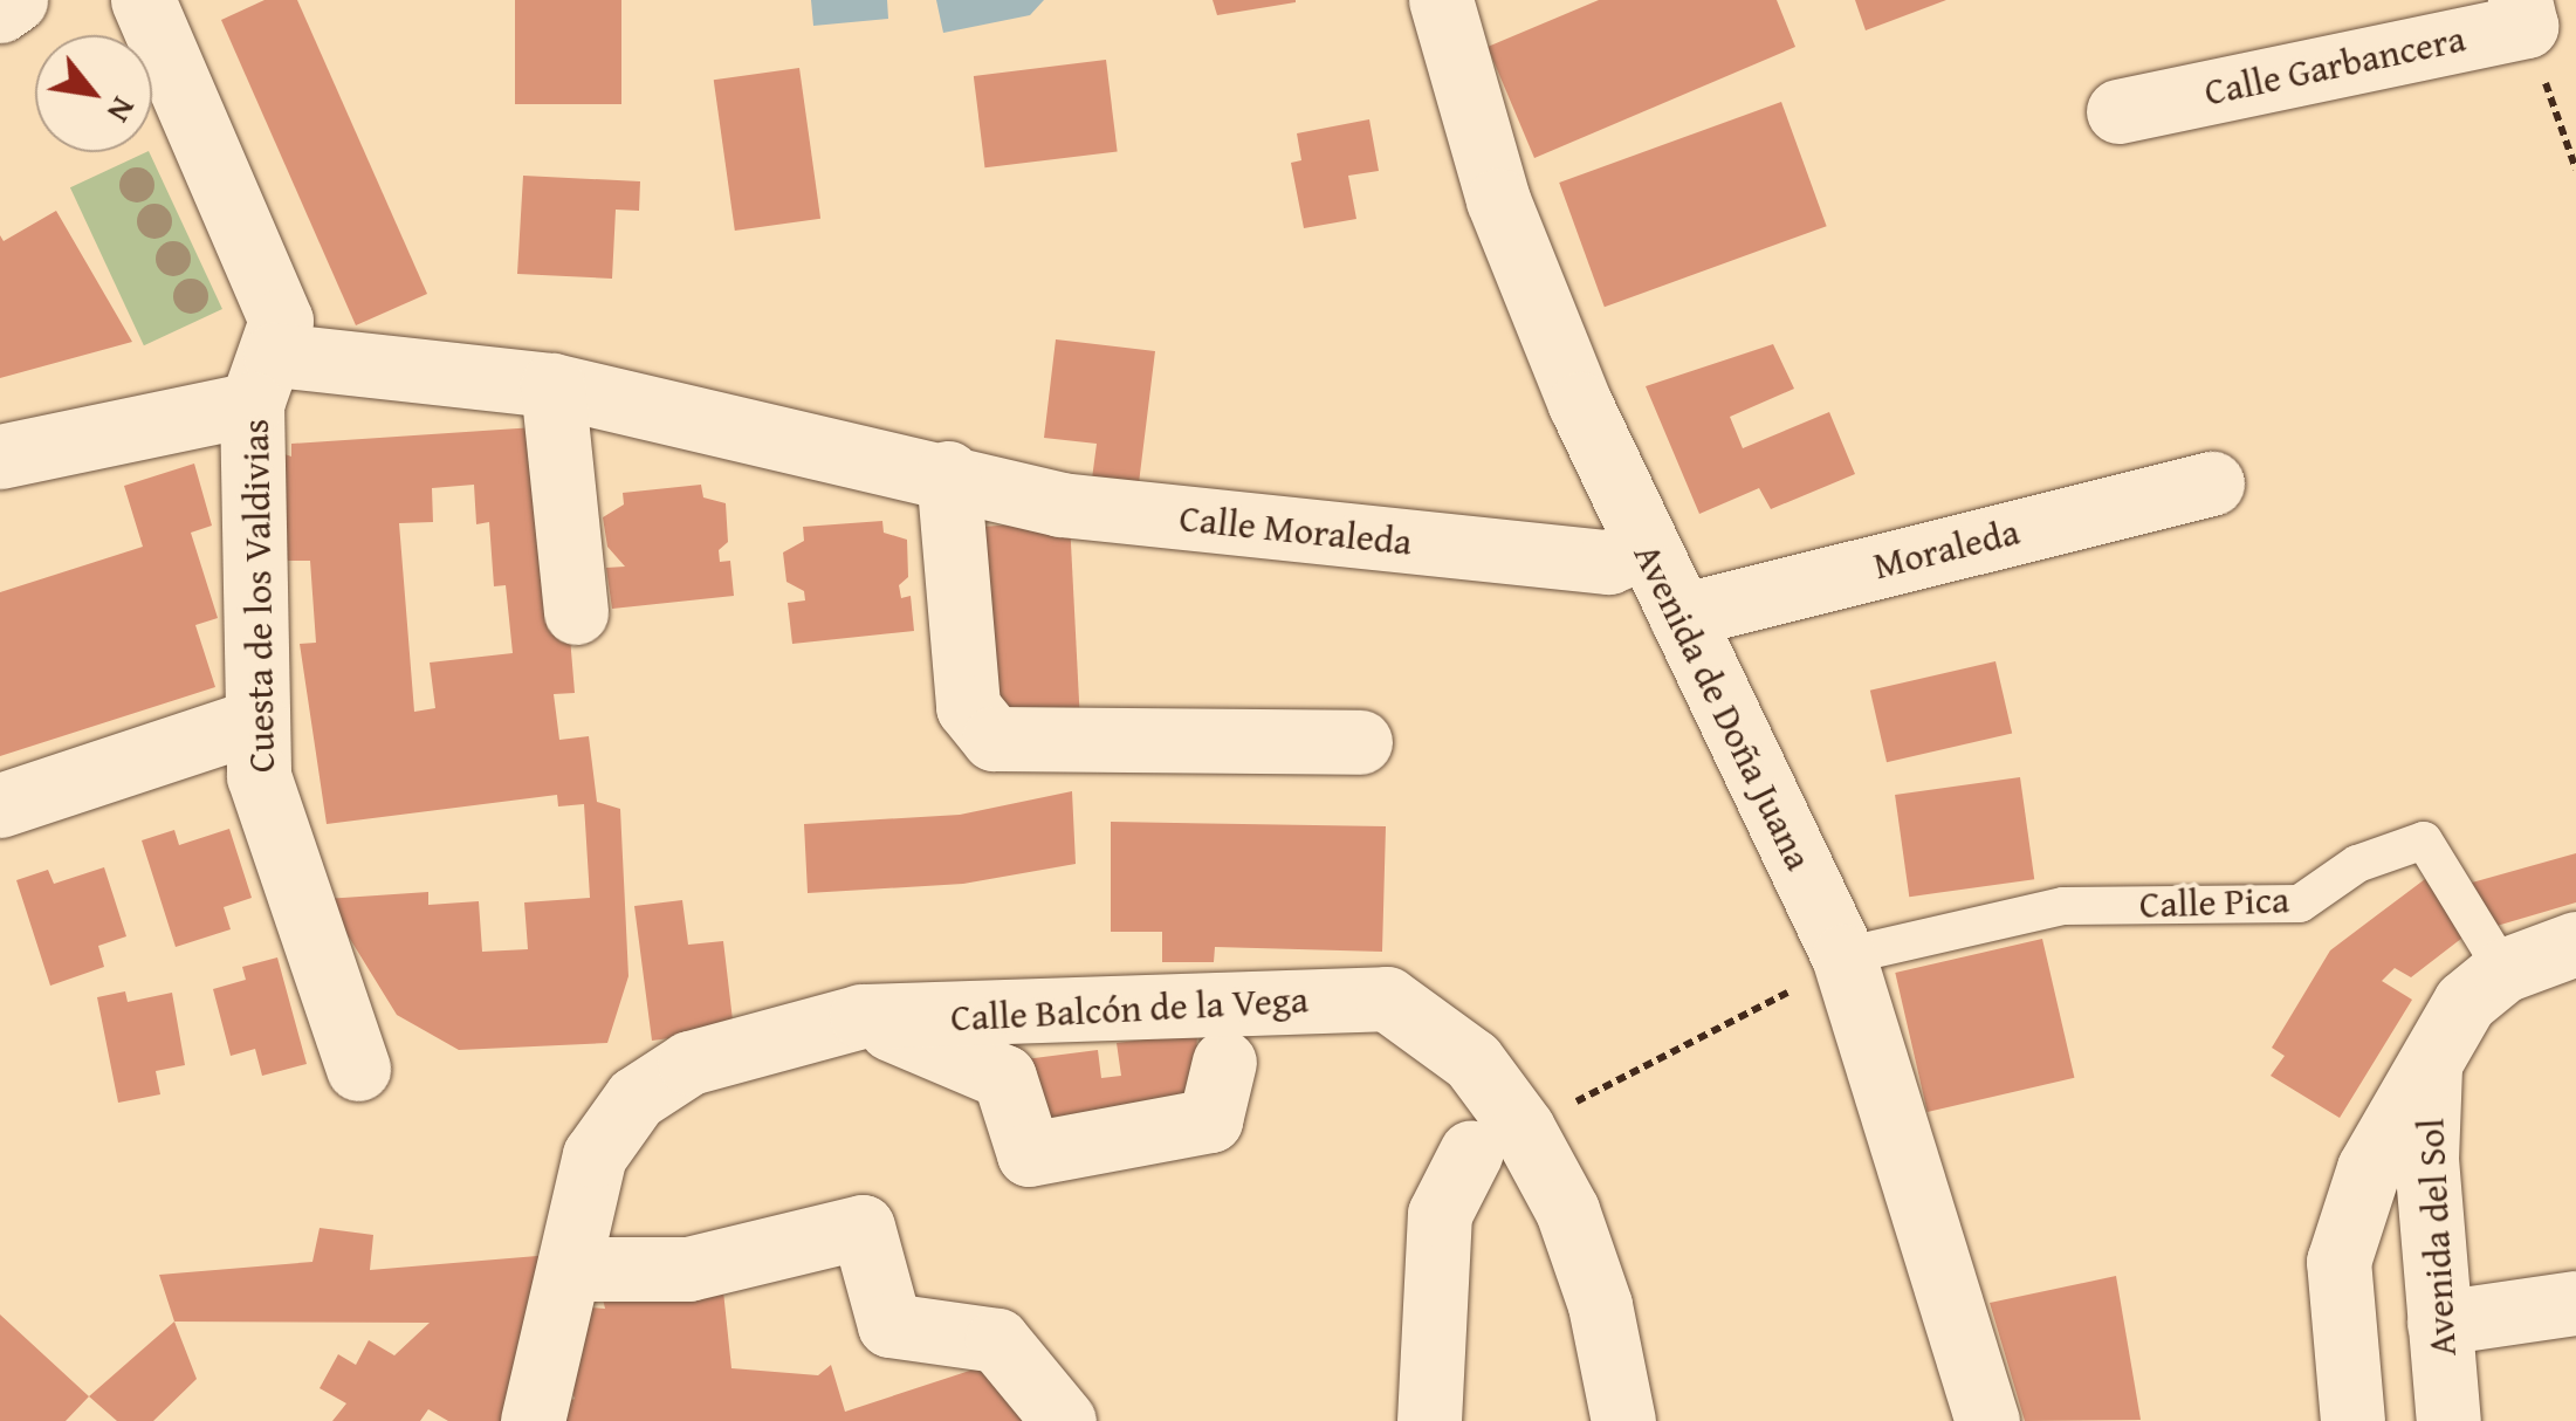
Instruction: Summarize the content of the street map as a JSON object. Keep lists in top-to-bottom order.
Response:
{
  "streets": {
    "street": [
      "Calle Garbancera",
      "Calle Moraleda",
      "Moraleda",
      "Cuesta de los Valdivias",
      "Avenida de Doña Juana",
      "Calle Balcón de la Vega",
      "Avenida del Sol"
    ],
    "lane": ["Calle Pica"]
  },
  "crossings": [
    ["Calle Moraleda", "Cuesta de los Valdivias"],
    ["Calle Moraleda", "Avenida de Doña Juana"],
    ["Moraleda", "Avenida de Doña Juana"],
    ["Avenida de Doña Juana", "Calle Pica"]
  ],
  "north": "bottom right"
}
